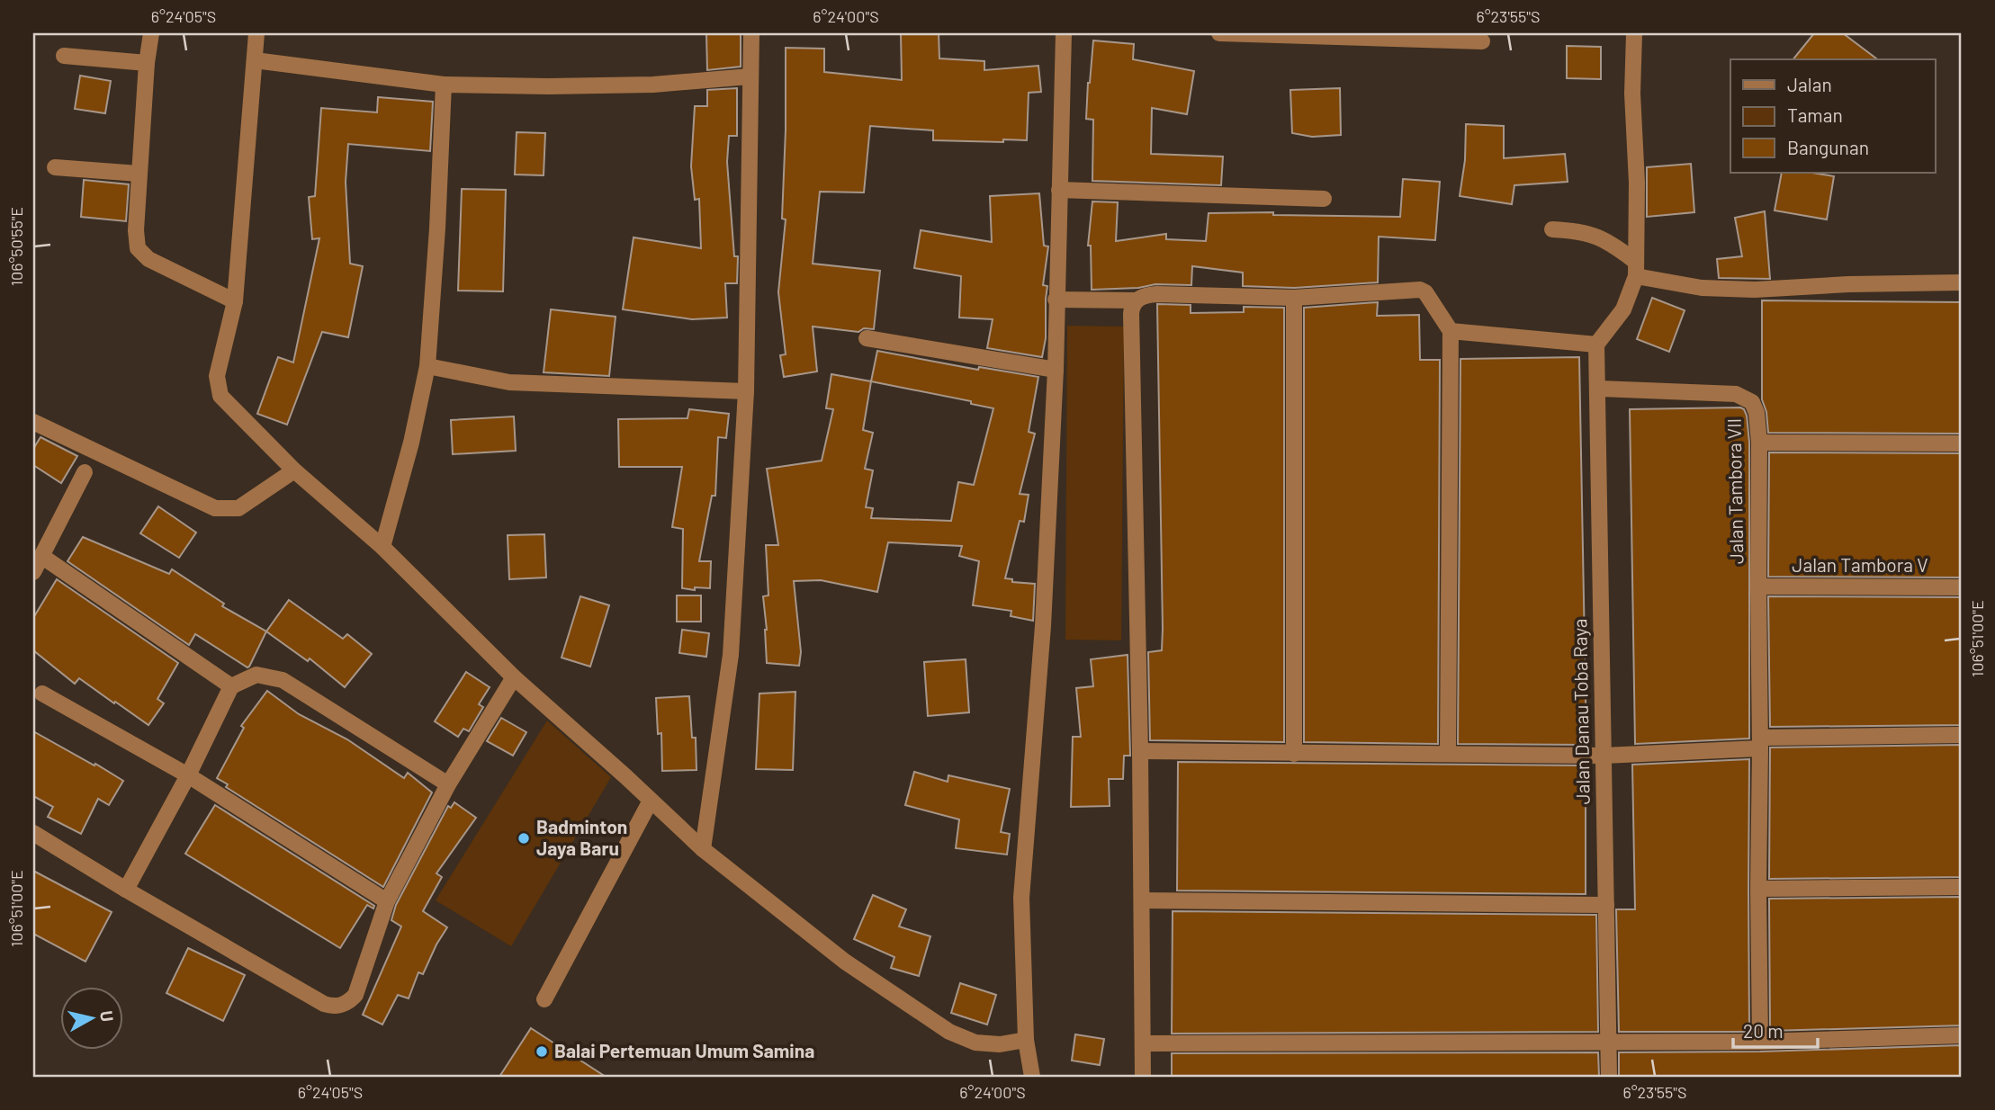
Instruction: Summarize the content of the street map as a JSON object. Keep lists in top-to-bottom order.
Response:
{
  "streets": {
    "street": ["Jalan Tambora VII", "Jalan Tambora V", "Jalan Danau Toba Raya"]
  },
  "crossings": [
    ["Jalan Tambora VII", "Jalan Tambora V"],
    ["Jalan Tambora VII", "Jalan Danau Toba Raya"]
  ],
  "places": ["Badminton Jaya Baru", "Balai Pertemuan Umum Samina"],
  "legend": ["Jalan", "Taman", "Bangunan"],
  "scale_bar": "20 m",
  "north": "right",
  "coordinates": [
    "6°24'05\"S",
    "6°24'00\"S",
    "6°23'55\"S",
    "106°50'55\"E",
    "106°51'00\"E"
  ]
}
